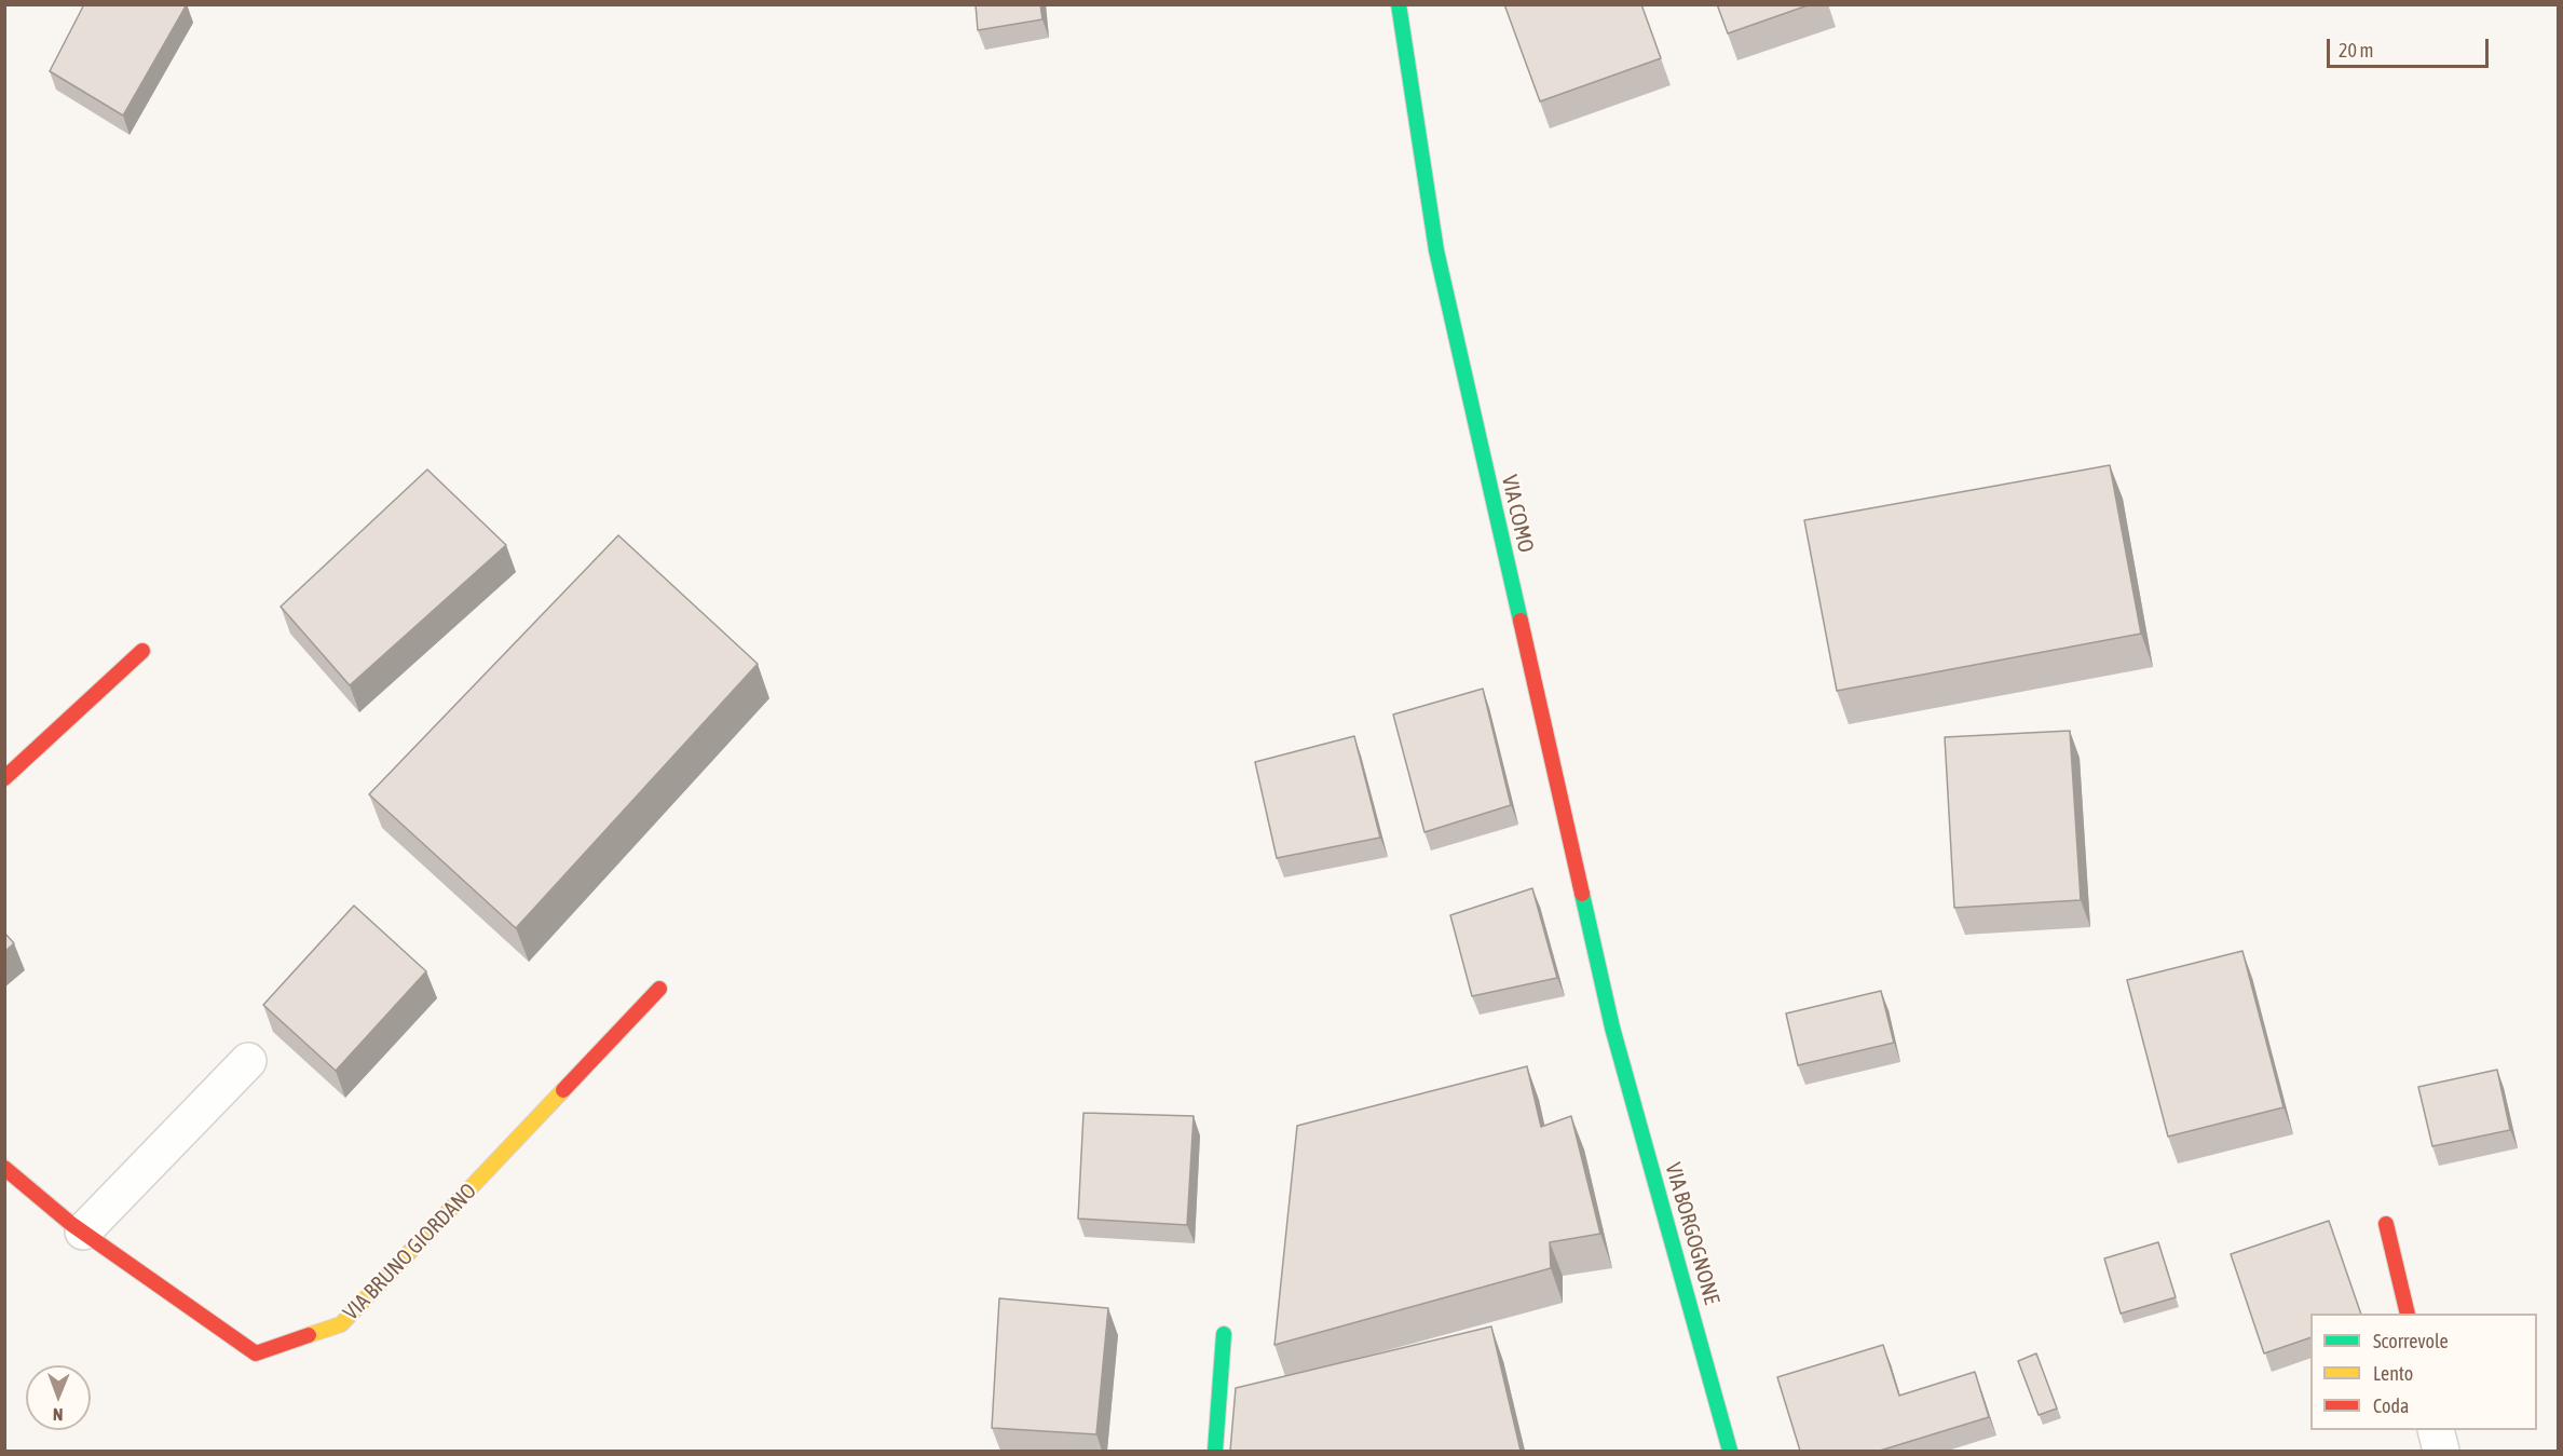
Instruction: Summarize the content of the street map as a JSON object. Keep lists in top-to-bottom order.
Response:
{
  "streets": {
    "street": ["VIA COMO", "VIA BORGOGNONE", "VIA BRUNO GIORDANO"]
  },
  "crossings": [
    ["VIA COMO", "VIA BORGOGNONE"]
  ],
  "legend": ["Scorrevole", "Lento", "Coda"],
  "scale_bar": "20 m",
  "north": "bottom"
}
